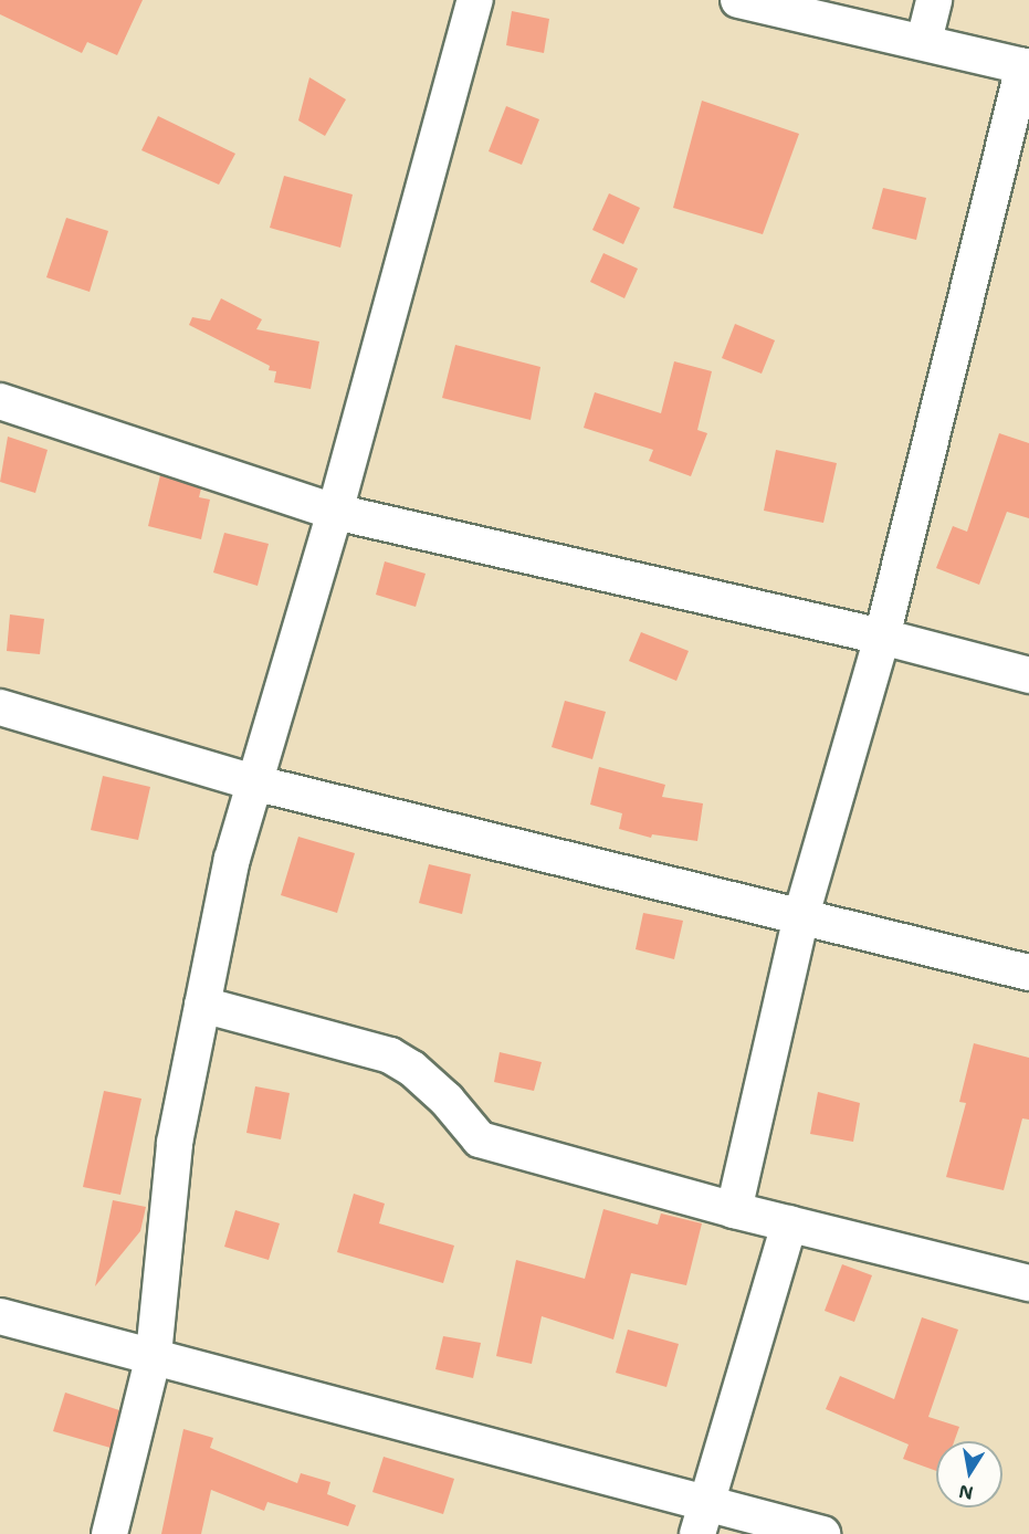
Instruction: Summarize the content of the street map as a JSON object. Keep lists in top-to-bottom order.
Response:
{
  "north": "bottom"
}
